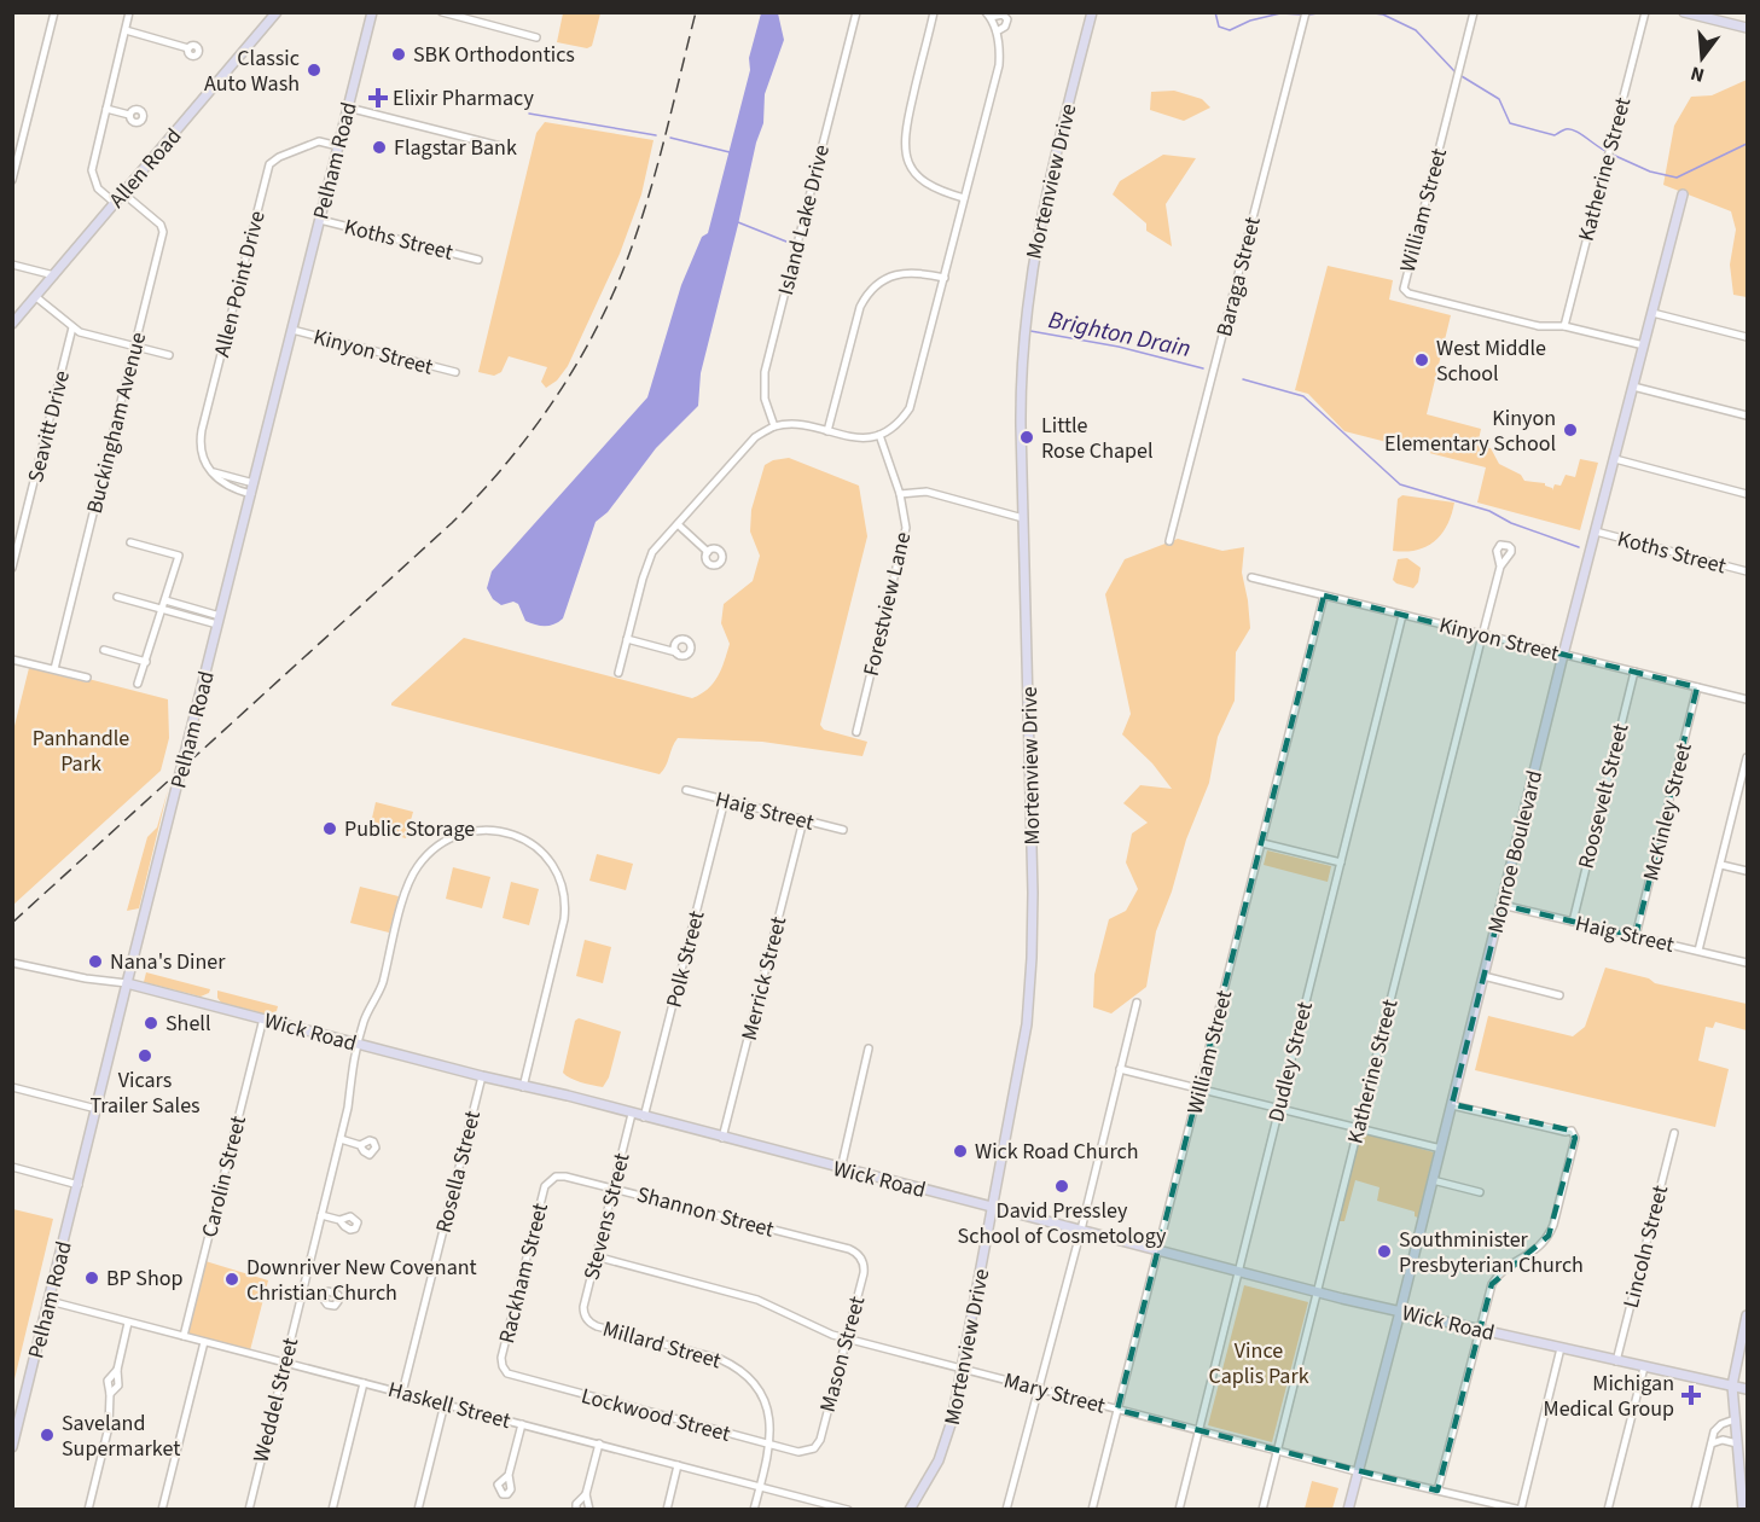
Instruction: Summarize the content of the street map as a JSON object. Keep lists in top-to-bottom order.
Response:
{
  "streets": {
    "street": [
      "Pelham Road",
      "Allen Road",
      "Katherine Street",
      "Mortenview Drive",
      "William Street",
      "Island Lake Drive",
      "Koths Street",
      "Baraga Street",
      "Allen Point Drive",
      "Kinyon Street",
      "Buckingham Avenue",
      "Seavitt Drive",
      "Forestview Lane",
      "Roosevelt Street",
      "Haig Street",
      "McKinley Street",
      "Monroe Boulevard",
      "Polk Street",
      "Merrick Street",
      "Wick Road",
      "Dudley Street",
      "Rosella Street",
      "Carolin Street",
      "Shannon Street",
      "Stevens Street",
      "Lincoln Street",
      "Rackham Street",
      "Millard Street",
      "Mason Street",
      "Mary Street",
      "Weddel Street",
      "Haskell Street",
      "Lockwood Street"
    ]
  },
  "crossings": [
    ["Pelham Road", "Koths Street"],
    ["Pelham Road", "Allen Point Drive"],
    ["Pelham Road", "Kinyon Street"],
    ["Pelham Road", "Wick Road"],
    ["Pelham Road", "Haskell Street"],
    ["Allen Road", "Buckingham Avenue"],
    ["Katherine Street", "William Street"],
    ["Katherine Street", "Kinyon Street"],
    ["Katherine Street", "Wick Road"],
    ["Katherine Street", "Mary Street"],
    ["Mortenview Drive", "Wick Road"],
    ["Mortenview Drive", "Mary Street"],
    ["William Street", "Kinyon Street"],
    ["William Street", "Wick Road"],
    ["William Street", "Mary Street"],
    ["Koths Street", "Monroe Boulevard"],
    ["Kinyon Street", "Roosevelt Street"],
    ["Kinyon Street", "McKinley Street"],
    ["Kinyon Street", "Monroe Boulevard"],
    ["Kinyon Street", "Dudley Street"],
    ["Roosevelt Street", "Haig Street"],
    ["Haig Street", "McKinley Street"],
    ["Haig Street", "Monroe Boulevard"],
    ["Haig Street", "Polk Street"],
    ["Haig Street", "Merrick Street"],
    ["Monroe Boulevard", "Wick Road"],
    ["Monroe Boulevard", "Mary Street"],
    ["Polk Street", "Wick Road"],
    ["Merrick Street", "Wick Road"],
    ["Wick Road", "Dudley Street"],
    ["Wick Road", "Rosella Street"],
    ["Wick Road", "Carolin Street"],
    ["Wick Road", "Stevens Street"],
    ["Wick Road", "Lincoln Street"],
    ["Wick Road", "Weddel Street"],
    ["Dudley Street", "Mary Street"],
    ["Rosella Street", "Haskell Street"],
    ["Carolin Street", "Haskell Street"],
    ["Shannon Street", "Stevens Street"],
    ["Shannon Street", "Rackham Street"],
    ["Shannon Street", "Mason Street"],
    ["Stevens Street", "Millard Street"],
    ["Stevens Street", "Mary Street"],
    ["Rackham Street", "Lockwood Street"],
    ["Millard Street", "Haskell Street"],
    ["Millard Street", "Lockwood Street"],
    ["Mason Street", "Mary Street"],
    ["Mason Street", "Lockwood Street"],
    ["Weddel Street", "Haskell Street"]
  ],
  "water": ["Brighton Drain"],
  "parks": ["Panhandle Park", "Vince Caplis Park"],
  "places": {
    "other": [
      "SBK Orthodontics",
      "Classic Auto Wash",
      "Flagstar Bank",
      "West Middle School",
      "Kinyon Elementary School",
      "Little Rose Chapel",
      "Public Storage",
      "Nana's Diner",
      "Shell",
      "Vicars Trailer Sales",
      "Wick Road Church",
      "David Pressley School of Cosmetology",
      "Southminister Presbyterian Church",
      "BP Shop",
      "Downriver New Covenant Christian Church",
      "Saveland Supermarket"
    ],
    "health": ["Elixir Pharmacy", "Michigan Medical Group"]
  },
  "north": "bottom"
}
